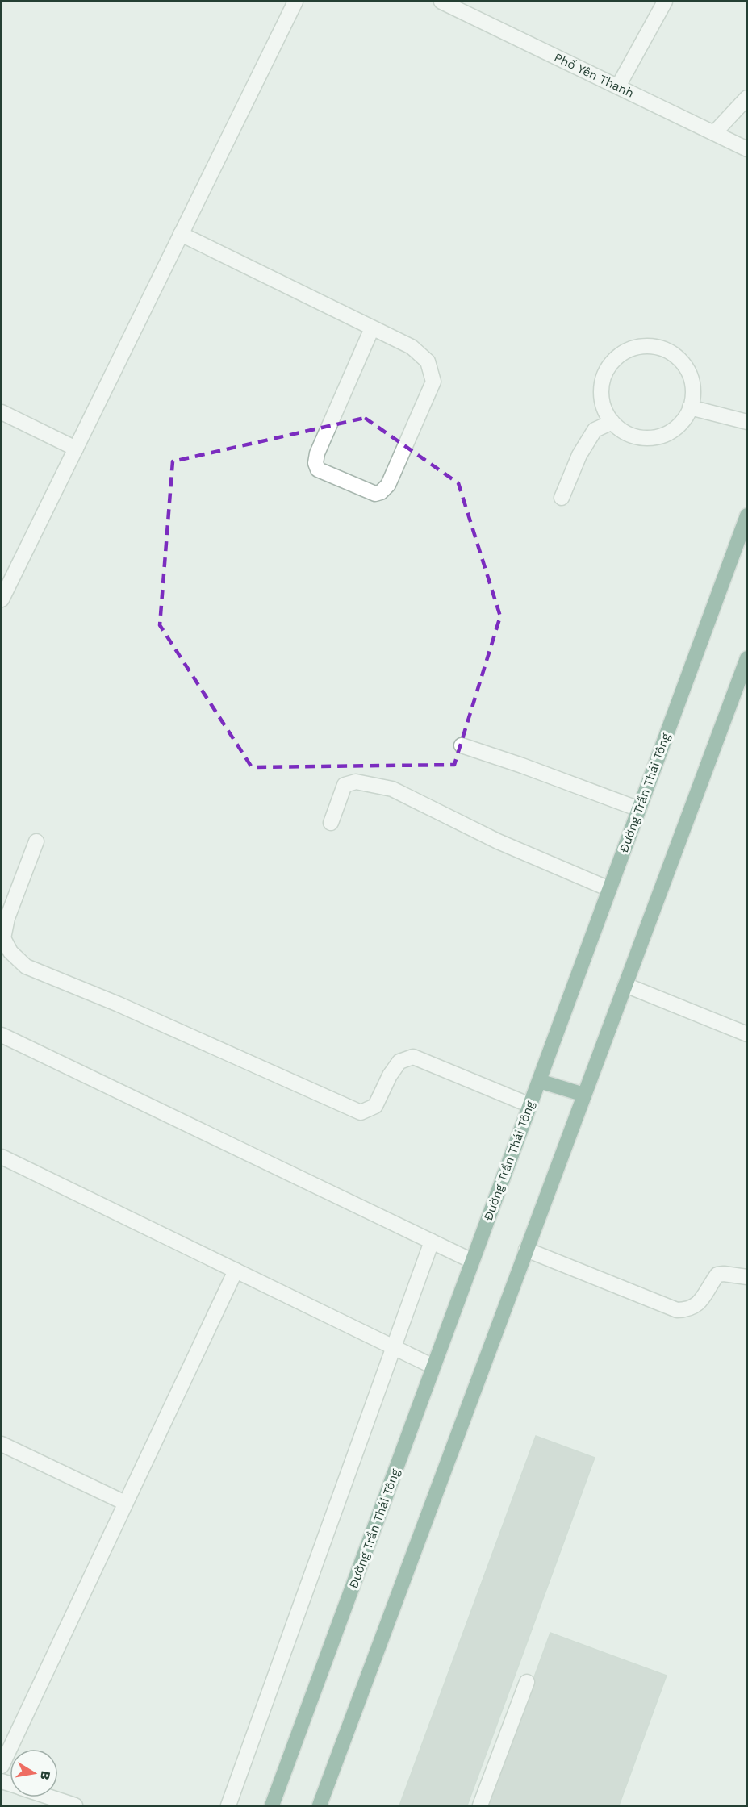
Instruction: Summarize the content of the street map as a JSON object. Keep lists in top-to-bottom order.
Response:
{
  "streets": {
    "highway": ["Đường Trần Thái Tông"],
    "street": ["Phố Yên Thanh"]
  },
  "north": "right"
}
